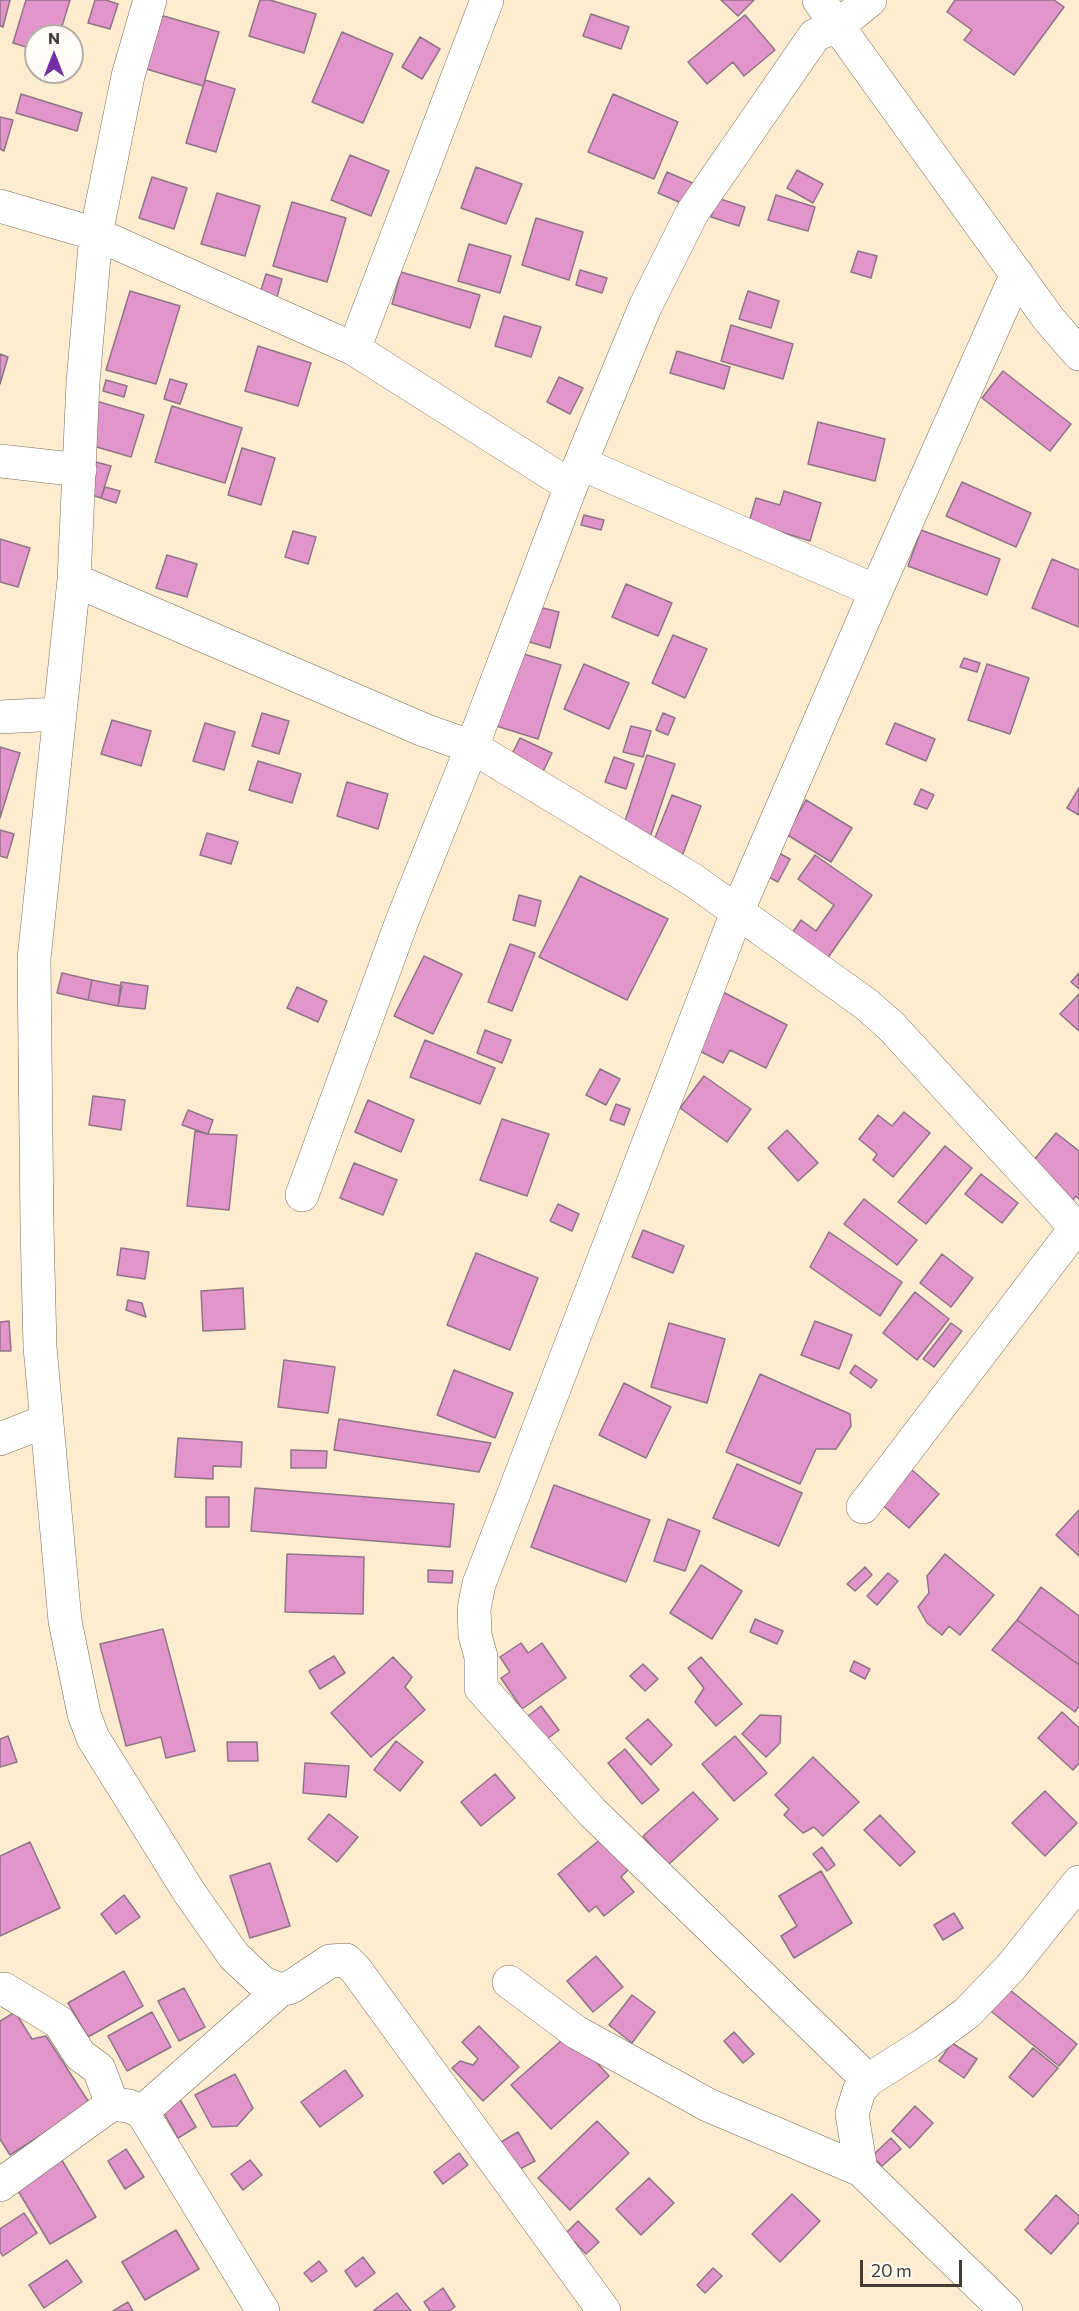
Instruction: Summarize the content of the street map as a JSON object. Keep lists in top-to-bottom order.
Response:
{
  "scale_bar": "20 m",
  "north": "top"
}
